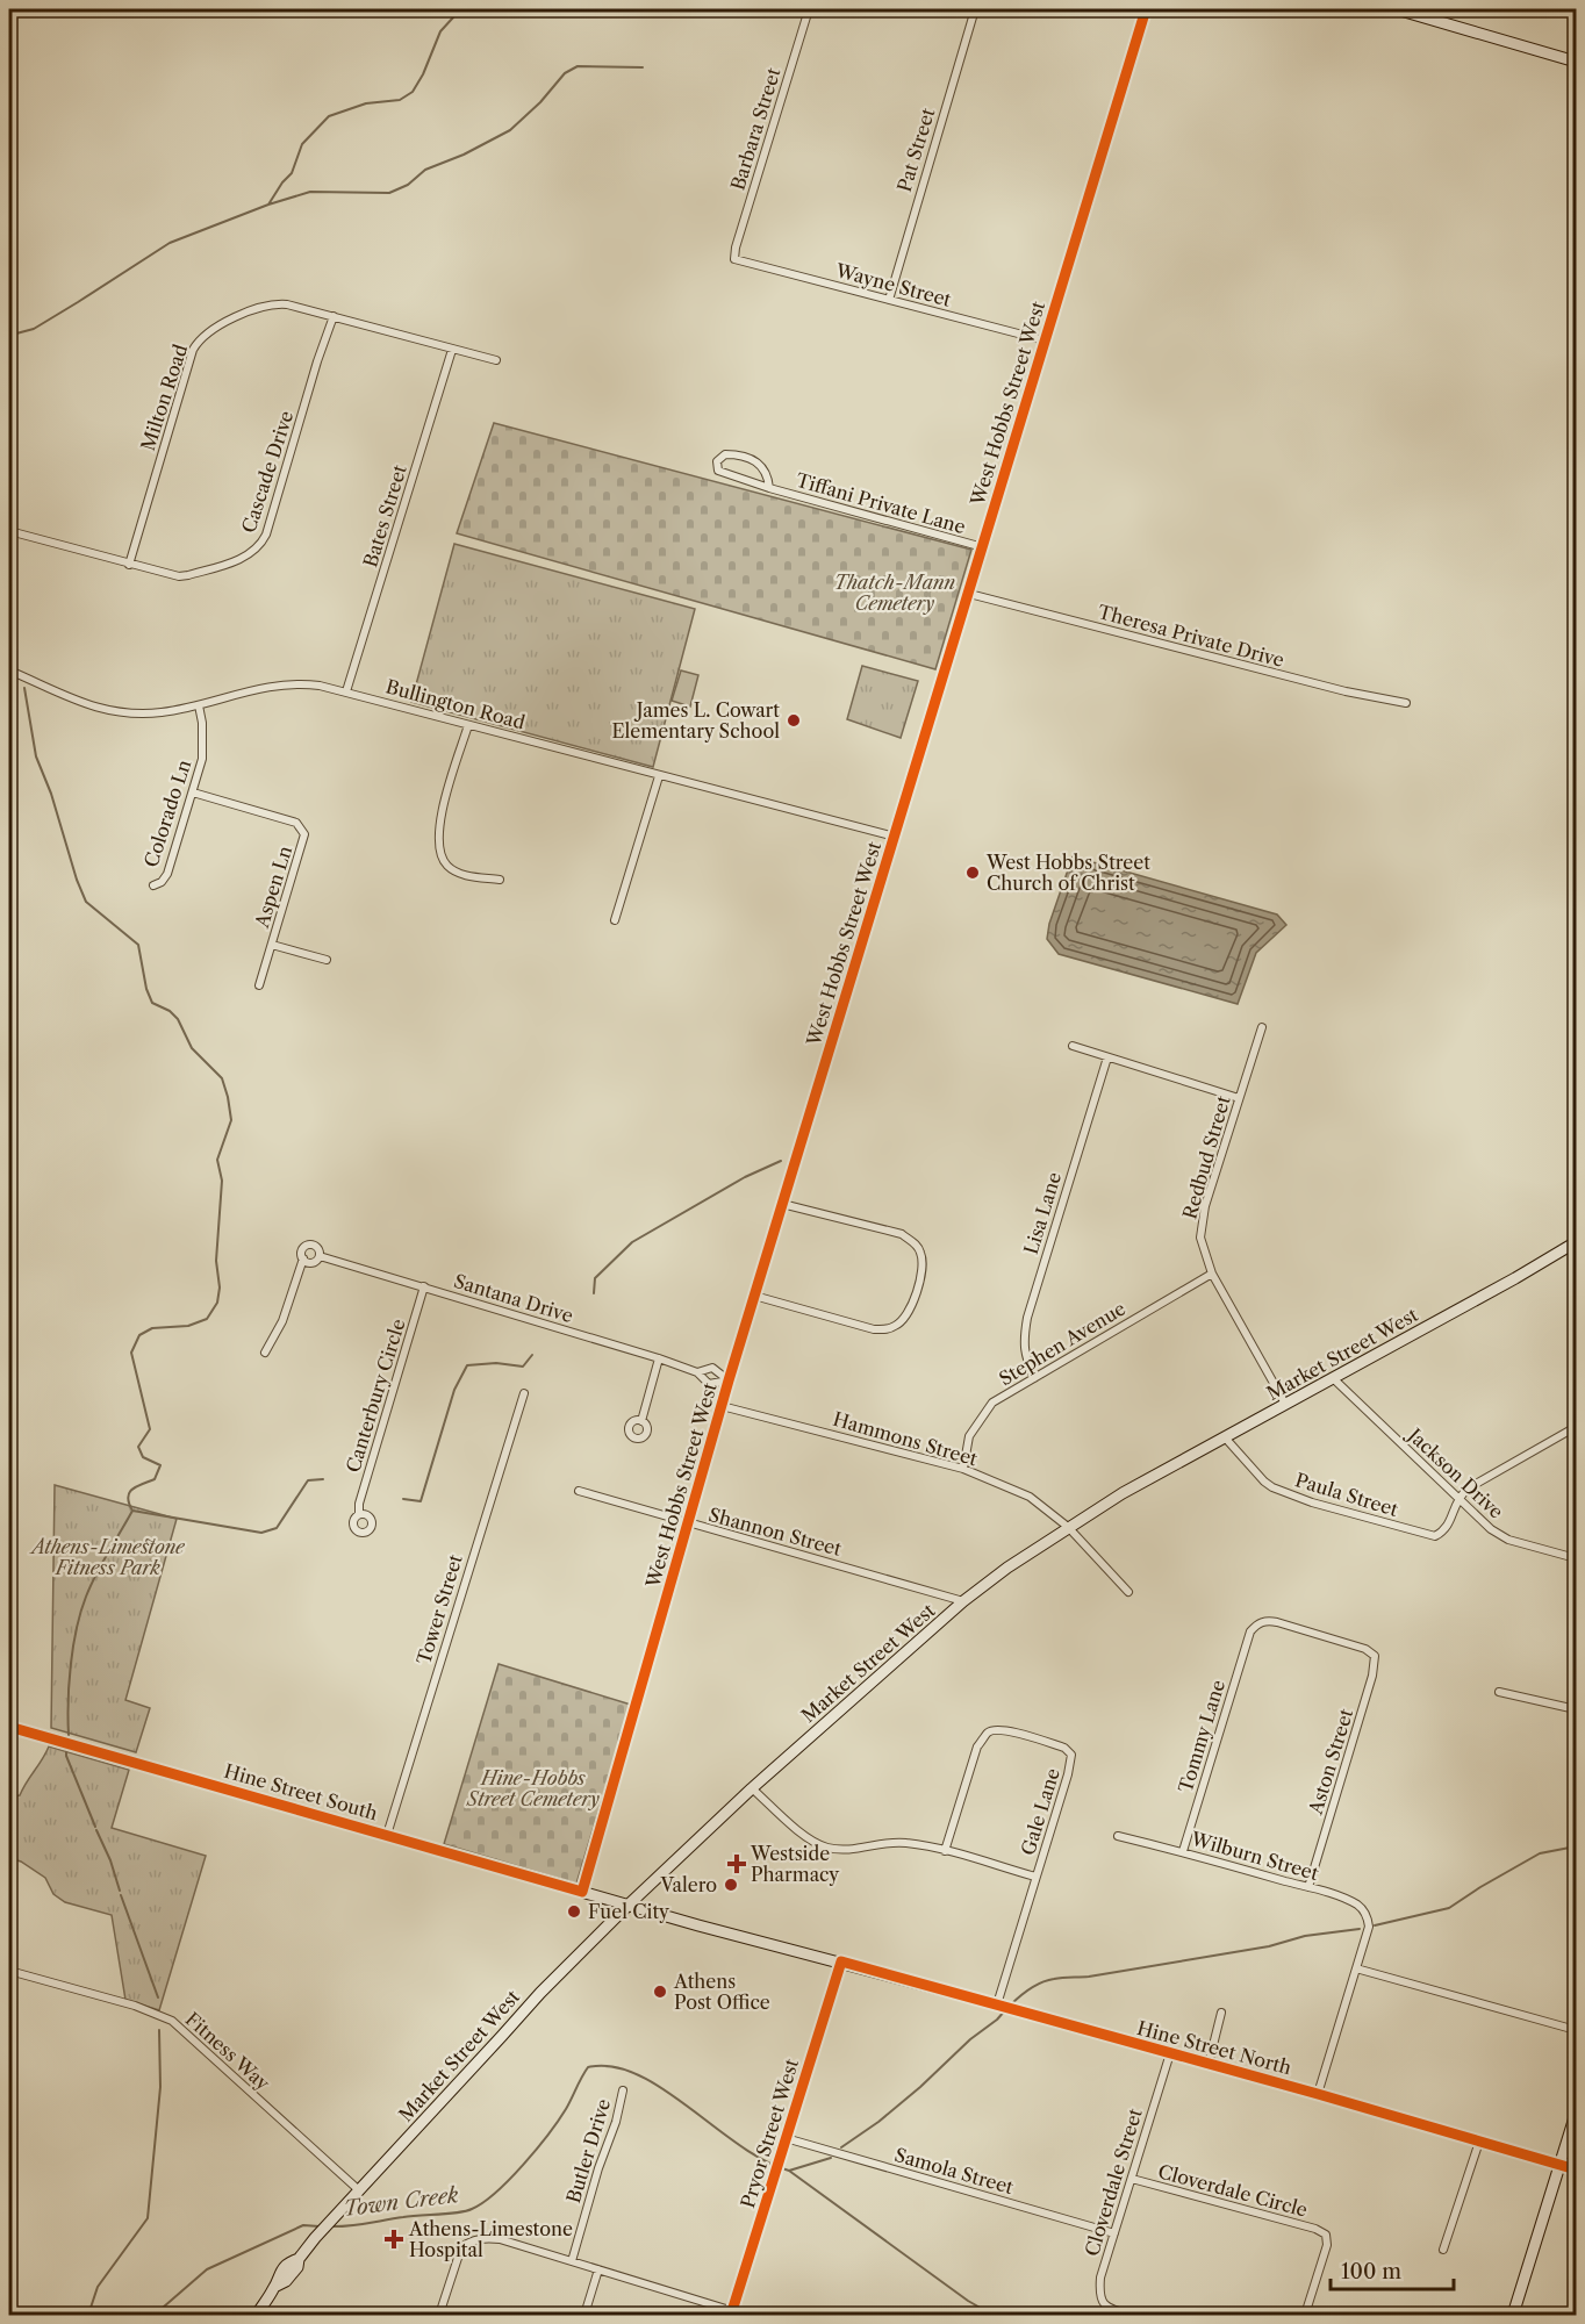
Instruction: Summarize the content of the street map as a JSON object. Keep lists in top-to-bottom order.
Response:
{
  "streets": {
    "street": [
      "Barbara Street",
      "Pat Street",
      "Wayne Street",
      "Milton Road",
      "West Hobbs Street West",
      "Cascade Drive",
      "Tiffani Private Lane",
      "Bates Street",
      "Theresa Private Drive",
      "Bullington Road",
      "Colorado Ln",
      "Aspen Ln",
      "Redbud Street",
      "Lisa Lane",
      "Santana Drive",
      "Stephen Avenue",
      "Market Street West",
      "Canterbury Circle",
      "Hammons Street",
      "Jackson Drive",
      "Paula Street",
      "Shannon Street",
      "Tower Street",
      "Tommy Lane",
      "Aston Street",
      "Hine Street South",
      "Gale Lane",
      "Wilburn Street",
      "Hine Street North",
      "Fitness Way",
      "Pryor Street West",
      "Butler Drive",
      "Samola Street",
      "Cloverdale Street",
      "Cloverdale Circle"
    ]
  },
  "crossings": [
    ["Barbara Street", "Wayne Street"],
    ["Pat Street", "Wayne Street"],
    ["Wayne Street", "West Hobbs Street West"],
    ["Milton Road", "Cascade Drive"],
    ["Milton Road", "Bates Street"],
    ["West Hobbs Street West", "Tiffani Private Lane"],
    ["West Hobbs Street West", "Theresa Private Drive"],
    ["West Hobbs Street West", "Bullington Road"],
    ["West Hobbs Street West", "Santana Drive"],
    ["West Hobbs Street West", "Hammons Street"],
    ["West Hobbs Street West", "Shannon Street"],
    ["West Hobbs Street West", "Hine Street South"],
    ["Bates Street", "Bullington Road"],
    ["Bullington Road", "Colorado Ln"],
    ["Colorado Ln", "Aspen Ln"],
    ["Redbud Street", "Stephen Avenue"],
    ["Redbud Street", "Market Street West"],
    ["Lisa Lane", "Stephen Avenue"],
    ["Santana Drive", "Canterbury Circle"],
    ["Stephen Avenue", "Hammons Street"],
    ["Market Street West", "Hammons Street"],
    ["Market Street West", "Jackson Drive"],
    ["Market Street West", "Paula Street"],
    ["Market Street West", "Shannon Street"],
    ["Market Street West", "Hine Street South"],
    ["Market Street West", "Hine Street North"],
    ["Market Street West", "Fitness Way"],
    ["Jackson Drive", "Paula Street"],
    ["Tower Street", "Hine Street South"],
    ["Tommy Lane", "Aston Street"],
    ["Tommy Lane", "Wilburn Street"],
    ["Aston Street", "Wilburn Street"],
    ["Hine Street South", "Hine Street North"],
    ["Gale Lane", "Hine Street North"],
    ["Hine Street North", "Pryor Street West"],
    ["Hine Street North", "Cloverdale Street"],
    ["Pryor Street West", "Samola Street"],
    ["Samola Street", "Cloverdale Street"],
    ["Cloverdale Street", "Cloverdale Circle"]
  ],
  "water": ["Town Creek"],
  "parks": ["Thatch-Mann Cemetery", "Athens-Limestone Fitness Park", "Hine-Hobbs Street Cemetery"],
  "places": {
    "other": [
      "James L. Cowart Elementary School",
      "West Hobbs Street Church of Christ",
      "Valero",
      "Fuel City",
      "Athens Post Office"
    ],
    "health": ["Westside Pharmacy", "Athens-Limestone Hospital"]
  },
  "scale_bar": "100 m"
}
